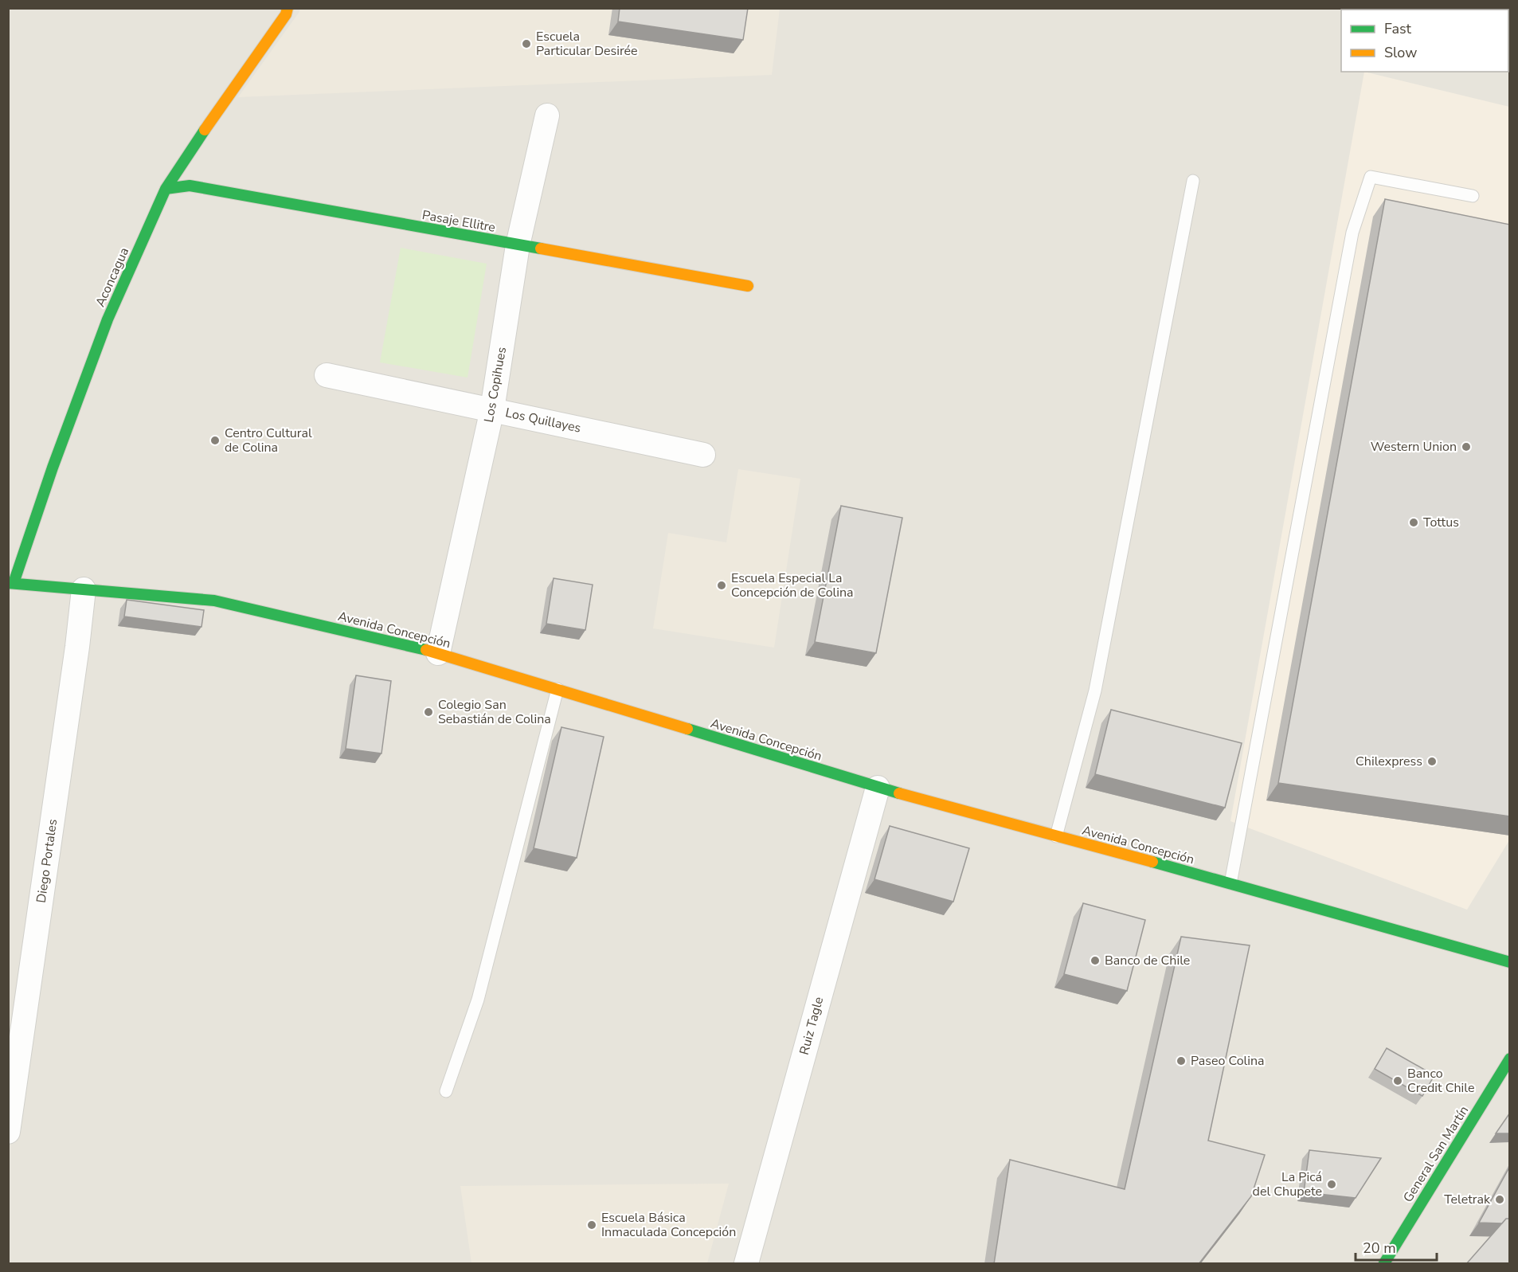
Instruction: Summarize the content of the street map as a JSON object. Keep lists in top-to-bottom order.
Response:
{
  "streets": {
    "street": [
      "Pasaje Ellitre",
      "Aconcagua",
      "Los Copihues",
      "Los Quillayes",
      "Avenida Concepción",
      "Diego Portales",
      "Ruiz Tagle",
      "General San Martín"
    ]
  },
  "crossings": [
    ["Pasaje Ellitre", "Aconcagua"],
    ["Pasaje Ellitre", "Los Copihues"],
    ["Aconcagua", "Avenida Concepción"],
    ["Los Copihues", "Los Quillayes"],
    ["Los Copihues", "Avenida Concepción"],
    ["Avenida Concepción", "Diego Portales"],
    ["Avenida Concepción", "Ruiz Tagle"]
  ],
  "places": [
    "Escuela Particular Desirée",
    "Centro Cultural de Colina",
    "Western Union",
    "Tottus",
    "Escuela Especial La Concepción de Colina",
    "Colegio San Sebastián de Colina",
    "Chilexpress",
    "Banco de Chile",
    "Paseo Colina",
    "Banco Credit Chile",
    "La Picá del Chupete",
    "Teletrak",
    "Escuela Básica Inmaculada Concepción"
  ],
  "legend": ["Fast", "Slow"],
  "scale_bar": "20 m"
}
